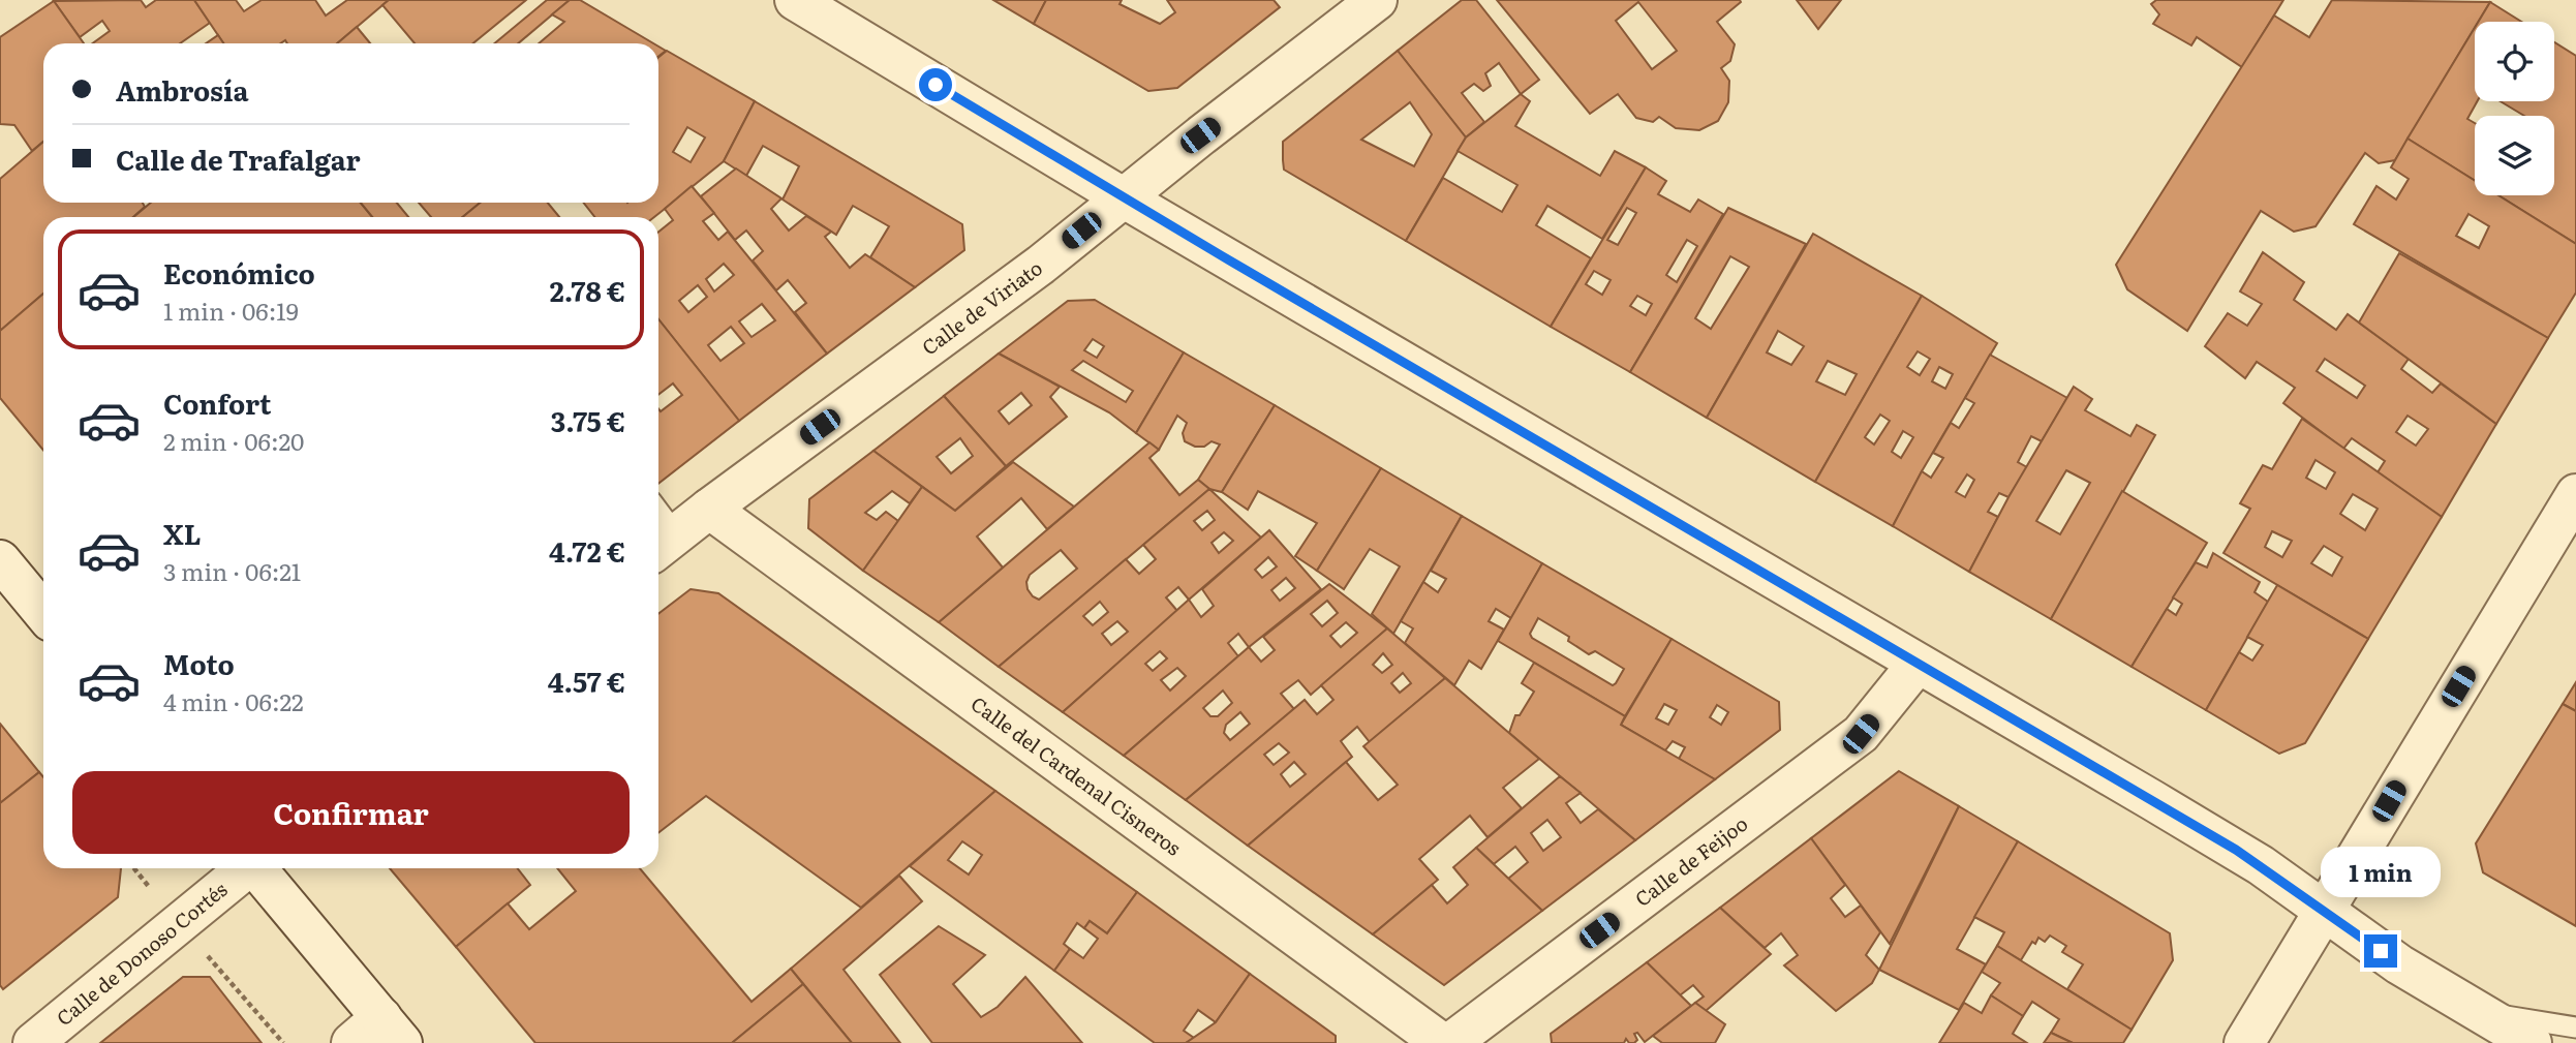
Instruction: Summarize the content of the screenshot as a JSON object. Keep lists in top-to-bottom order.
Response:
{
  "streets": {
    "street": [
      "Calle de Viriato",
      "Calle del Cardenal Cisneros",
      "Calle de Feijoo",
      "Calle de Donoso Cortés"
    ]
  },
  "crossings": [
    ["Calle de Viriato", "Calle del Cardenal Cisneros"]
  ],
  "page": {
    "banner": ["Ambrosía", "Calle de Trafalgar"],
    "list": [
      {
        "name": "Económico",
        "note": "1 min · 06:19",
        "value": "2.78 €"
      },
      {
        "name": "Confort",
        "note": "2 min · 06:20",
        "value": "3.75 €"
      },
      {
        "name": "XL",
        "note": "3 min · 06:21",
        "value": "4.72 €"
      },
      {
        "name": "Moto",
        "note": "4 min · 06:22",
        "value": "4.57 €"
      }
    ],
    "buttons": "Confirmar",
    "bubble": "1 min"
  }
}
